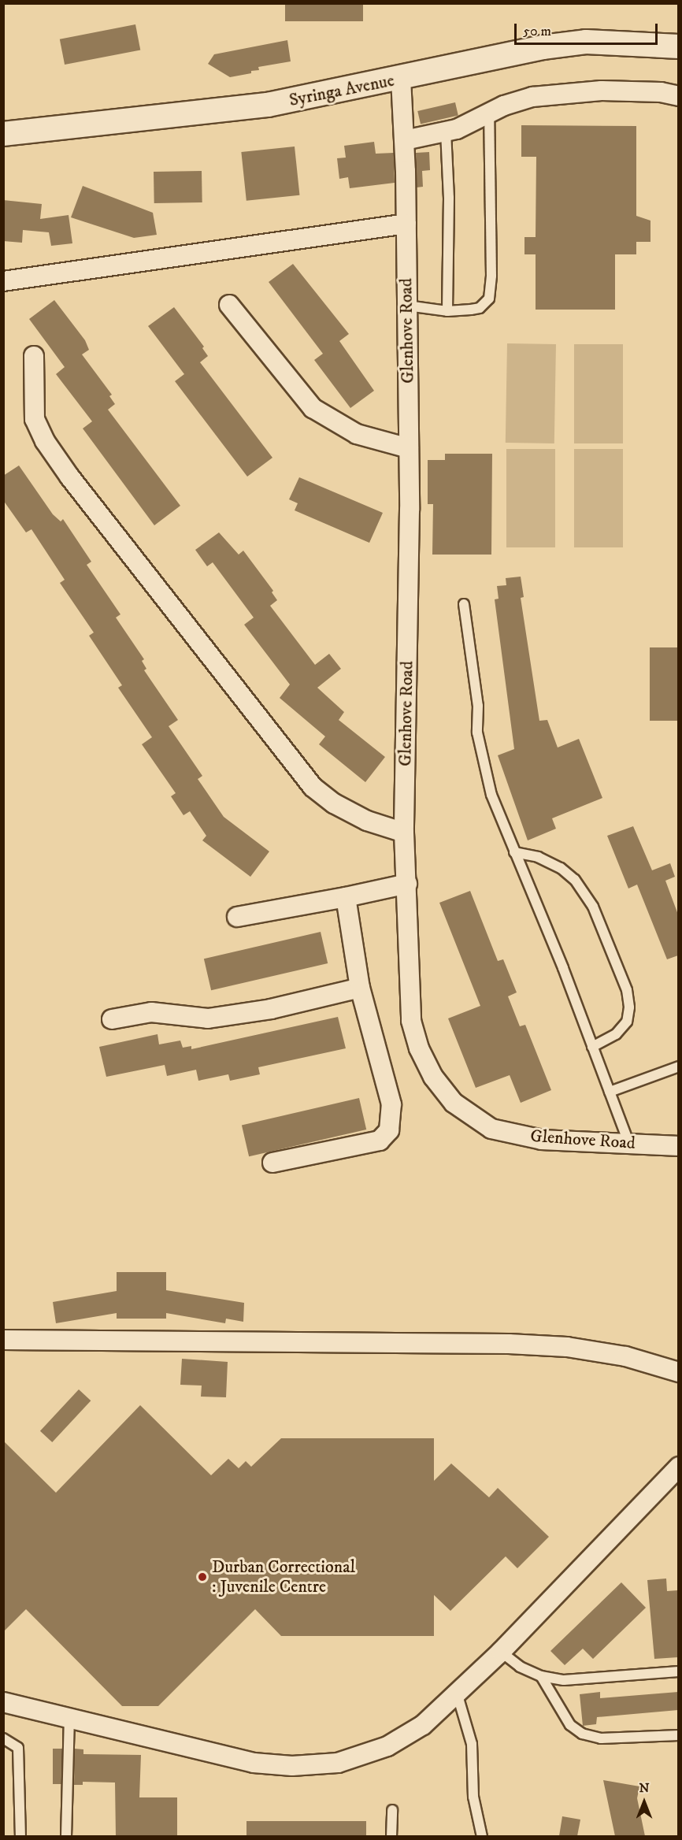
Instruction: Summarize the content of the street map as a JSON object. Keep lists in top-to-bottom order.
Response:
{
  "streets": {
    "street": ["Syringa Avenue", "Glenhove Road"]
  },
  "crossings": [
    ["Syringa Avenue", "Glenhove Road"]
  ],
  "places": ["Durban Correctional : Juvenile Centre"],
  "scale_bar": "50 m",
  "north": "top"
}
